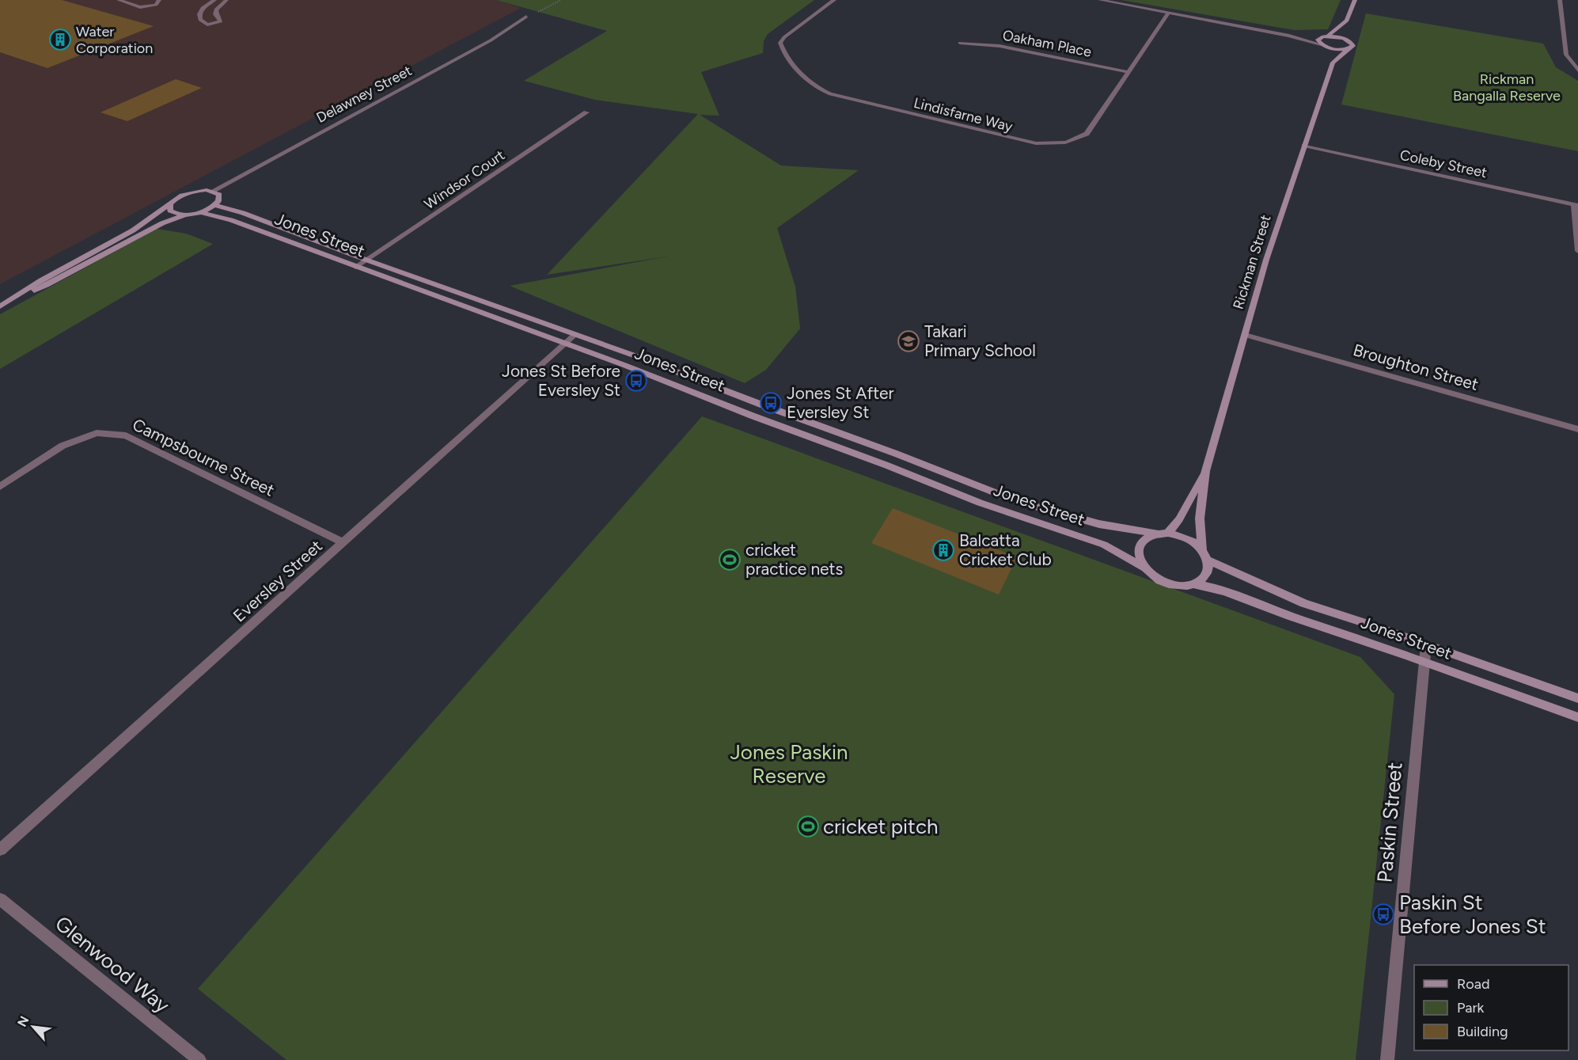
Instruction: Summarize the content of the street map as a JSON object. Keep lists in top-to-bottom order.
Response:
{
  "streets": {
    "street": [
      "Oakham Place",
      "Delawney Street",
      "Lindisfarne Way",
      "Coleby Street",
      "Windsor Court",
      "Jones Street",
      "Rickman Street",
      "Broughton Street",
      "Campsbourne Street",
      "Eversley Street",
      "Paskin Street",
      "Glenwood Way"
    ]
  },
  "crossings": [
    ["Oakham Place", "Lindisfarne Way"],
    ["Coleby Street", "Rickman Street"],
    ["Windsor Court", "Jones Street"],
    ["Jones Street", "Rickman Street"],
    ["Jones Street", "Eversley Street"],
    ["Jones Street", "Paskin Street"],
    ["Rickman Street", "Broughton Street"],
    ["Campsbourne Street", "Eversley Street"]
  ],
  "parks": ["Rickman Bangalla Reserve", "Jones Paskin Reserve"],
  "places": {
    "building": ["Water Corporation", "Balcatta Cricket Club"],
    "school or university": ["Takari Primary School"],
    "bus stop": ["Jones St Before Eversley St", "Jones St After Eversley St", "Paskin St Before Jones St"],
    "sports": ["cricket practice nets", "cricket pitch"]
  },
  "legend": ["Road", "Park", "Building"],
  "north": "top left"
}
